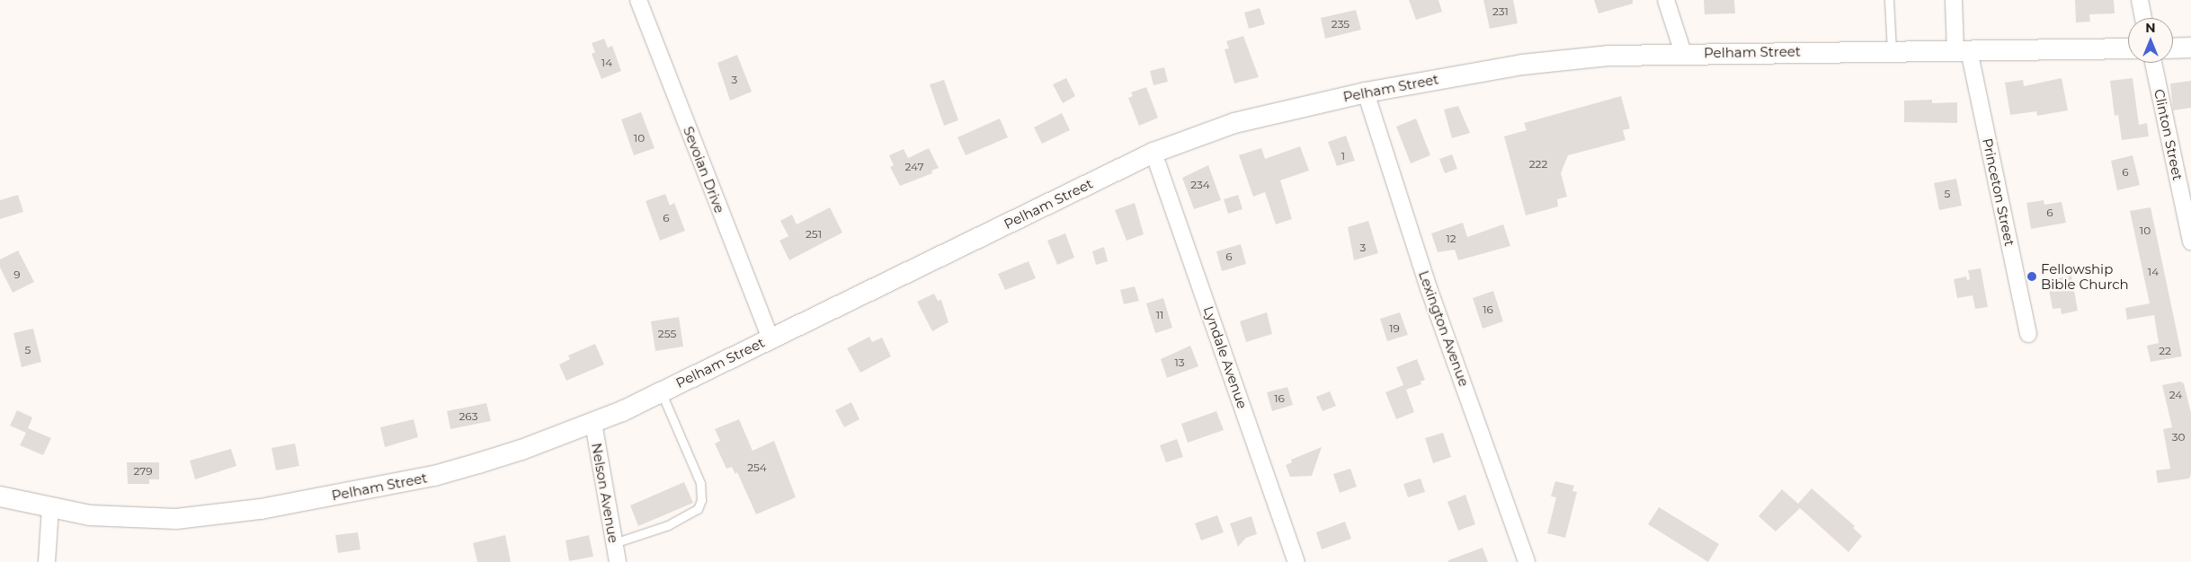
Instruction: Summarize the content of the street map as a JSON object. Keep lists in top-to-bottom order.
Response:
{
  "streets": {
    "street": [
      "Pelham Street",
      "Clinton Street",
      "Sevoian Drive",
      "Princeton Street",
      "Lexington Avenue",
      "Lyndale Avenue",
      "Nelson Avenue"
    ]
  },
  "crossings": [
    ["Pelham Street", "Sevoian Drive"],
    ["Pelham Street", "Princeton Street"],
    ["Pelham Street", "Lexington Avenue"],
    ["Pelham Street", "Lyndale Avenue"],
    ["Pelham Street", "Nelson Avenue"]
  ],
  "places": ["Fellowship Bible Church"],
  "house_numbers": [
    "231",
    "235",
    "14",
    "3",
    "10",
    "1",
    "222",
    "247",
    "6",
    "234",
    "5",
    "6",
    "6",
    "10",
    "251",
    "12",
    "3",
    "6",
    "14",
    "9",
    "16",
    "11",
    "19",
    "255",
    "5",
    "22",
    "13",
    "24",
    "16",
    "263",
    "30",
    "254",
    "279"
  ],
  "north": "top"
}
